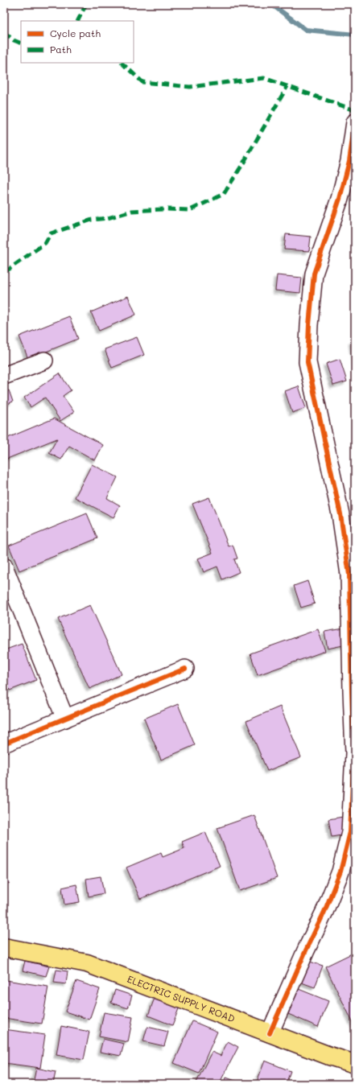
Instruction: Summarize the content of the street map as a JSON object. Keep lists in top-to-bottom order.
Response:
{
  "streets": {
    "main road": ["ELECTRIC SUPPLY ROAD"]
  },
  "legend": ["Cycle path", "Path"]
}
